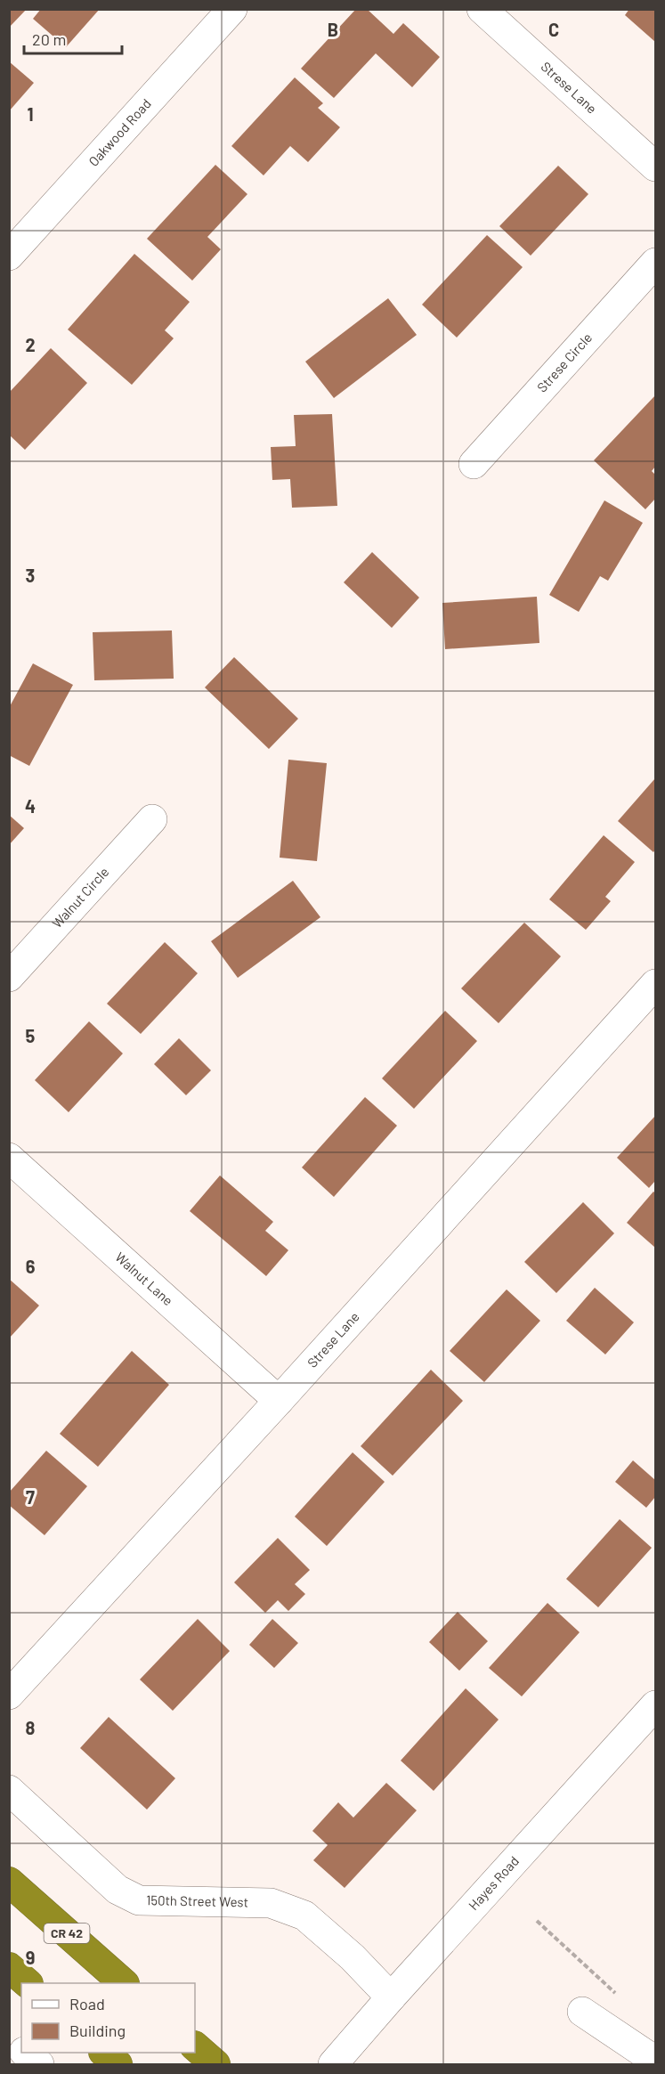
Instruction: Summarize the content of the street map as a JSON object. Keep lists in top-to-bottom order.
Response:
{
  "streets": {
    "highway": ["CR 42"],
    "street": [
      "Strese Lane",
      "Oakwood Road",
      "Strese Circle",
      "Walnut Circle",
      "Walnut Lane",
      "Hayes Road",
      "150th Street West"
    ]
  },
  "crossings": [
    ["Strese Lane", "Walnut Lane"],
    ["Hayes Road", "150th Street West"]
  ],
  "legend": ["Road", "Building"],
  "scale_bar": "20 m",
  "grid": {
    "columns": ["B", "C"],
    "rows": [
      "1",
      "2",
      "3",
      "4",
      "5",
      "6",
      "7",
      "8",
      "9"
    ]
  }
}
